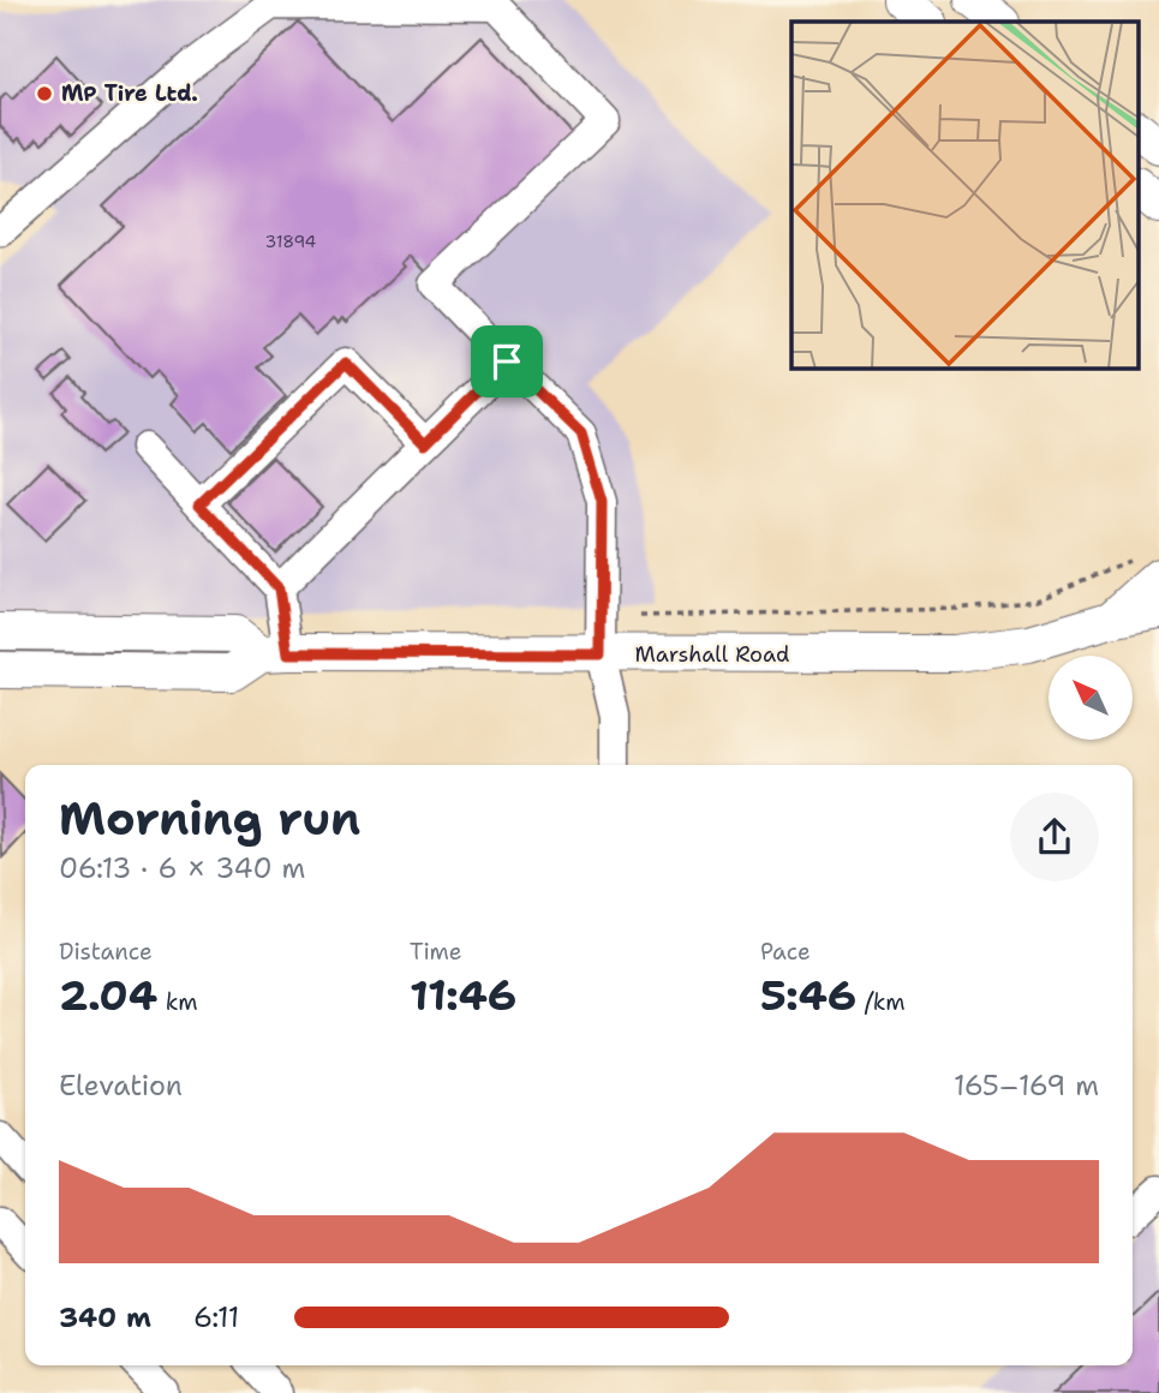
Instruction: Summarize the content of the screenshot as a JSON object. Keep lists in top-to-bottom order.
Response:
{
  "streets": {
    "main road": ["Marshall Road"]
  },
  "places": ["MP Tire Ltd."],
  "house_numbers": ["31894"],
  "north": "top left",
  "page": {
    "heading": ["Morning run", "06:13 · 6 × 340 m"],
    "stats": [
      ["Distance", "2.04 km"],
      ["Time", "11:46"],
      ["Pace", "5:46 /km"]
    ],
    "chart": ["Elevation", "165–169 m"],
    "list": [
      {
        "name": "340 m",
        "note": "6:11"
      }
    ]
  }
}
